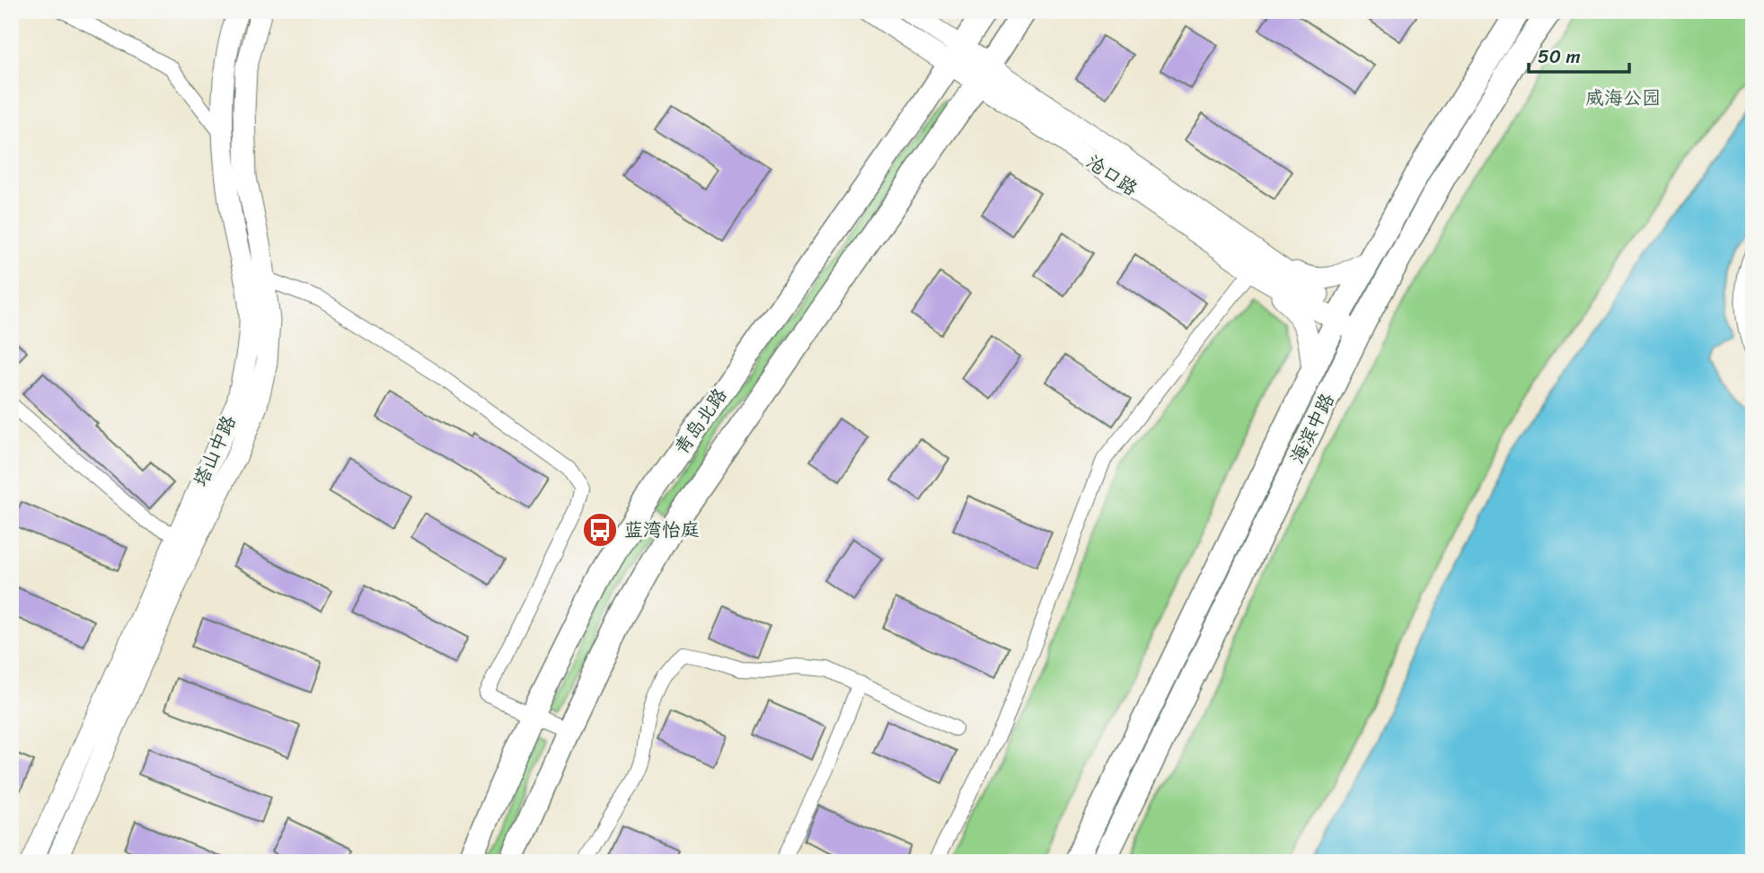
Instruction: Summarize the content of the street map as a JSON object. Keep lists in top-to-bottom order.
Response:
{
  "streets": {
    "main road": [
      "沧口路",
      "青岛北路",
      "海滨中路",
      "塔山中路"
    ]
  },
  "crossings": [
    ["沧口路", "青岛北路"],
    ["沧口路", "海滨中路"]
  ],
  "parks": ["威海公园"],
  "places": {
    "bus stop": ["蓝湾怡庭"]
  },
  "scale_bar": "50 m"
}
